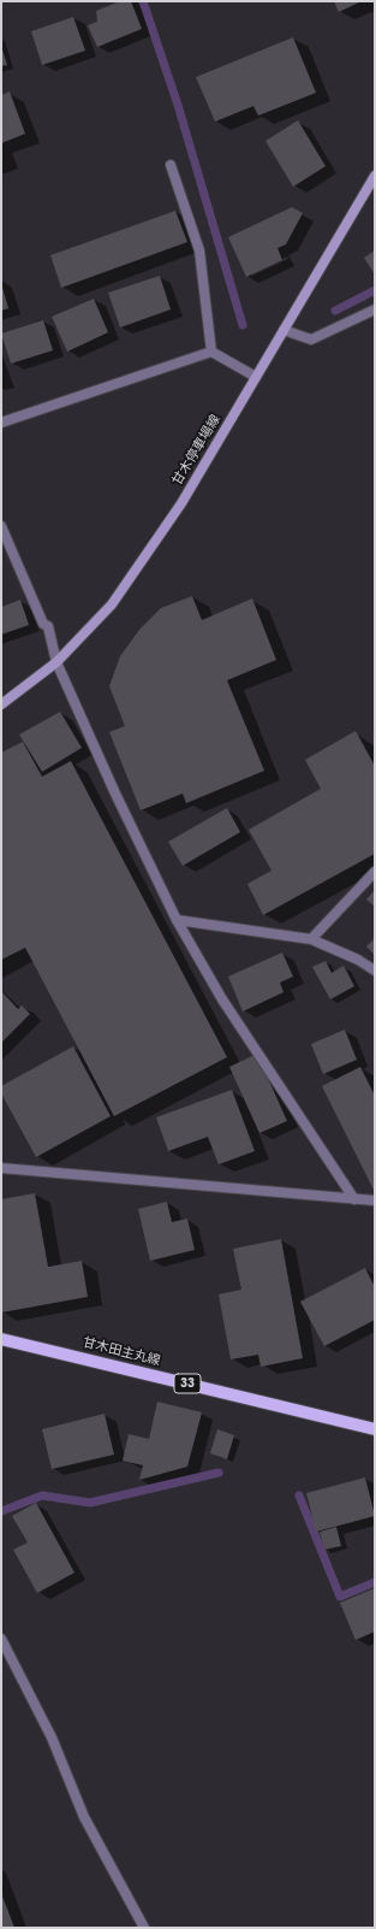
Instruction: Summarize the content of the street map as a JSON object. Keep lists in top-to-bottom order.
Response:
{
  "streets": {
    "main road": ["甘木停車場線", "甘木田主丸線", "33"]
  }
}
